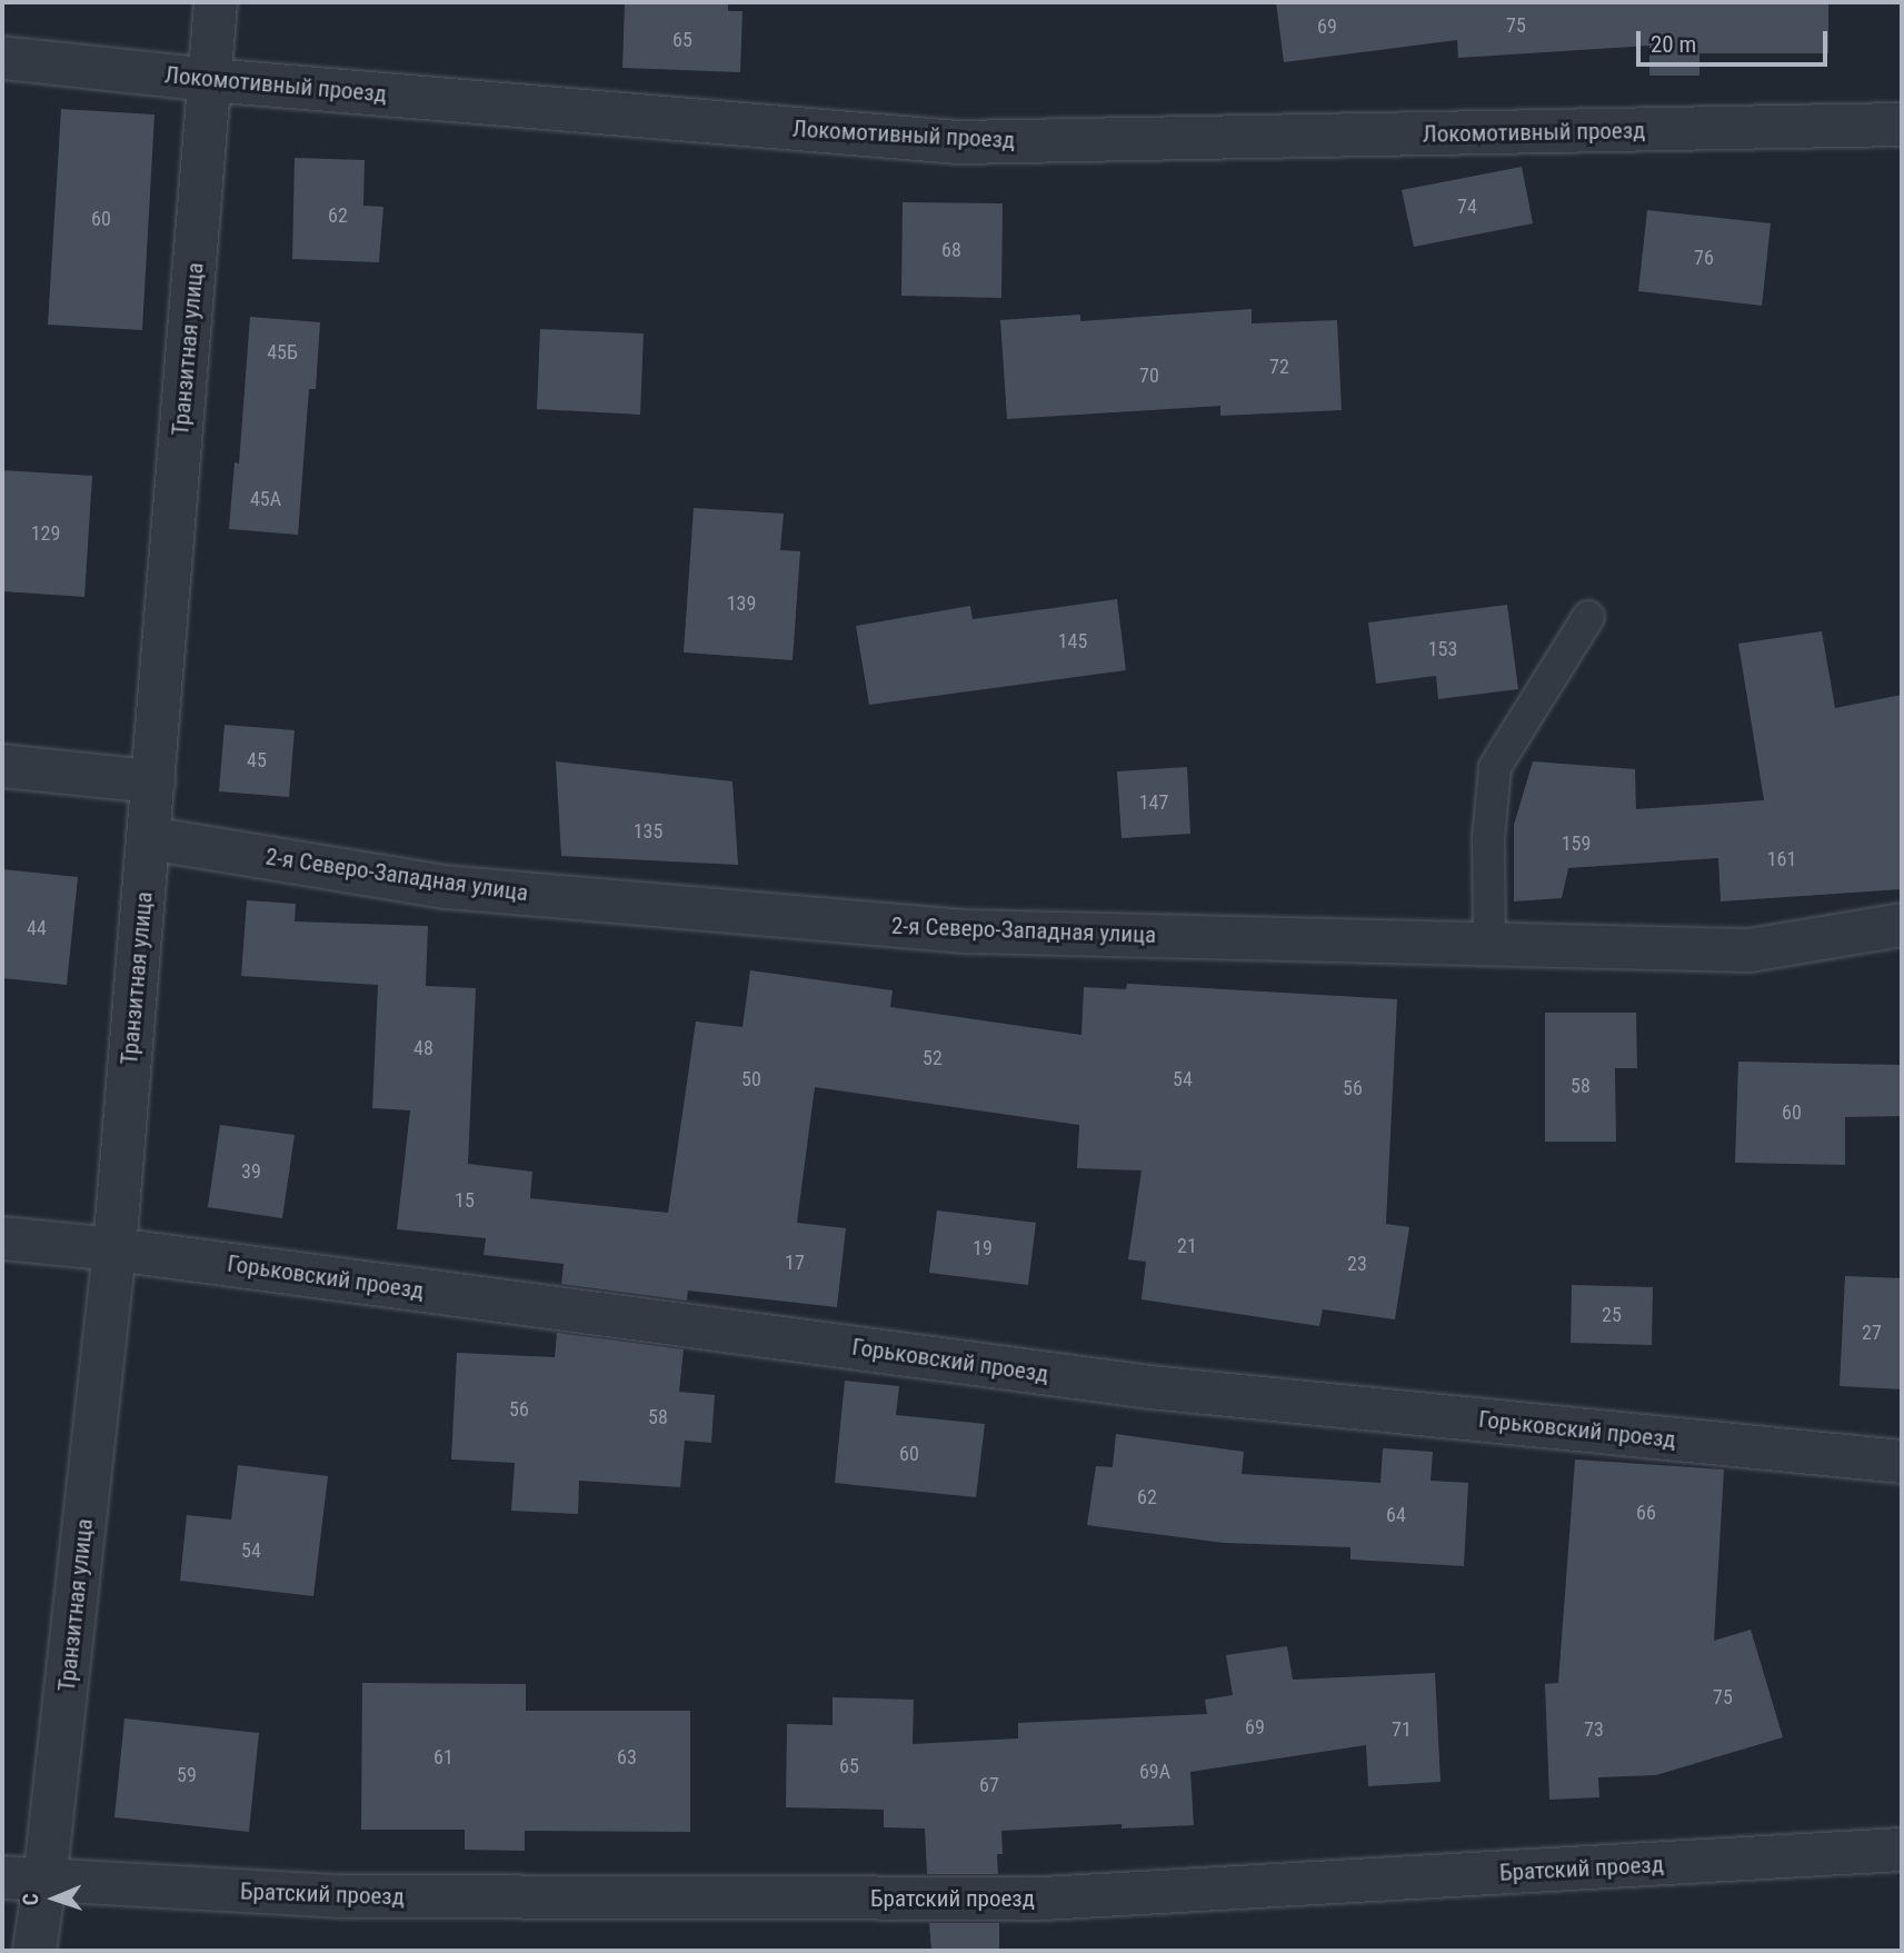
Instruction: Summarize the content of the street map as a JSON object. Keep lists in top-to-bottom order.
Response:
{
  "streets": {
    "street": [
      "Локомотивный проезд",
      "Транзитная улица",
      "2-я Северо-Западная улица",
      "Горьковский проезд",
      "Братский проезд"
    ]
  },
  "crossings": [
    ["Локомотивный проезд", "Транзитная улица"],
    ["Транзитная улица", "2-я Северо-Западная улица"],
    ["Транзитная улица", "Горьковский проезд"],
    ["Транзитная улица", "Братский проезд"]
  ],
  "house_numbers": [
    "75",
    "69",
    "65",
    "74",
    "62",
    "60",
    "68",
    "76",
    "45Б",
    "72",
    "70",
    "45А",
    "129",
    "139",
    "145",
    "153",
    "45",
    "147",
    "135",
    "159",
    "161",
    "44",
    "48",
    "52",
    "50",
    "54",
    "58",
    "56",
    "60",
    "39",
    "15",
    "21",
    "19",
    "17",
    "23",
    "25",
    "27",
    "56",
    "58",
    "60",
    "62",
    "66",
    "64",
    "54",
    "75",
    "69",
    "71",
    "73",
    "61",
    "63",
    "65",
    "69А",
    "59",
    "67"
  ],
  "scale_bar": "20 m",
  "north": "left"
}
